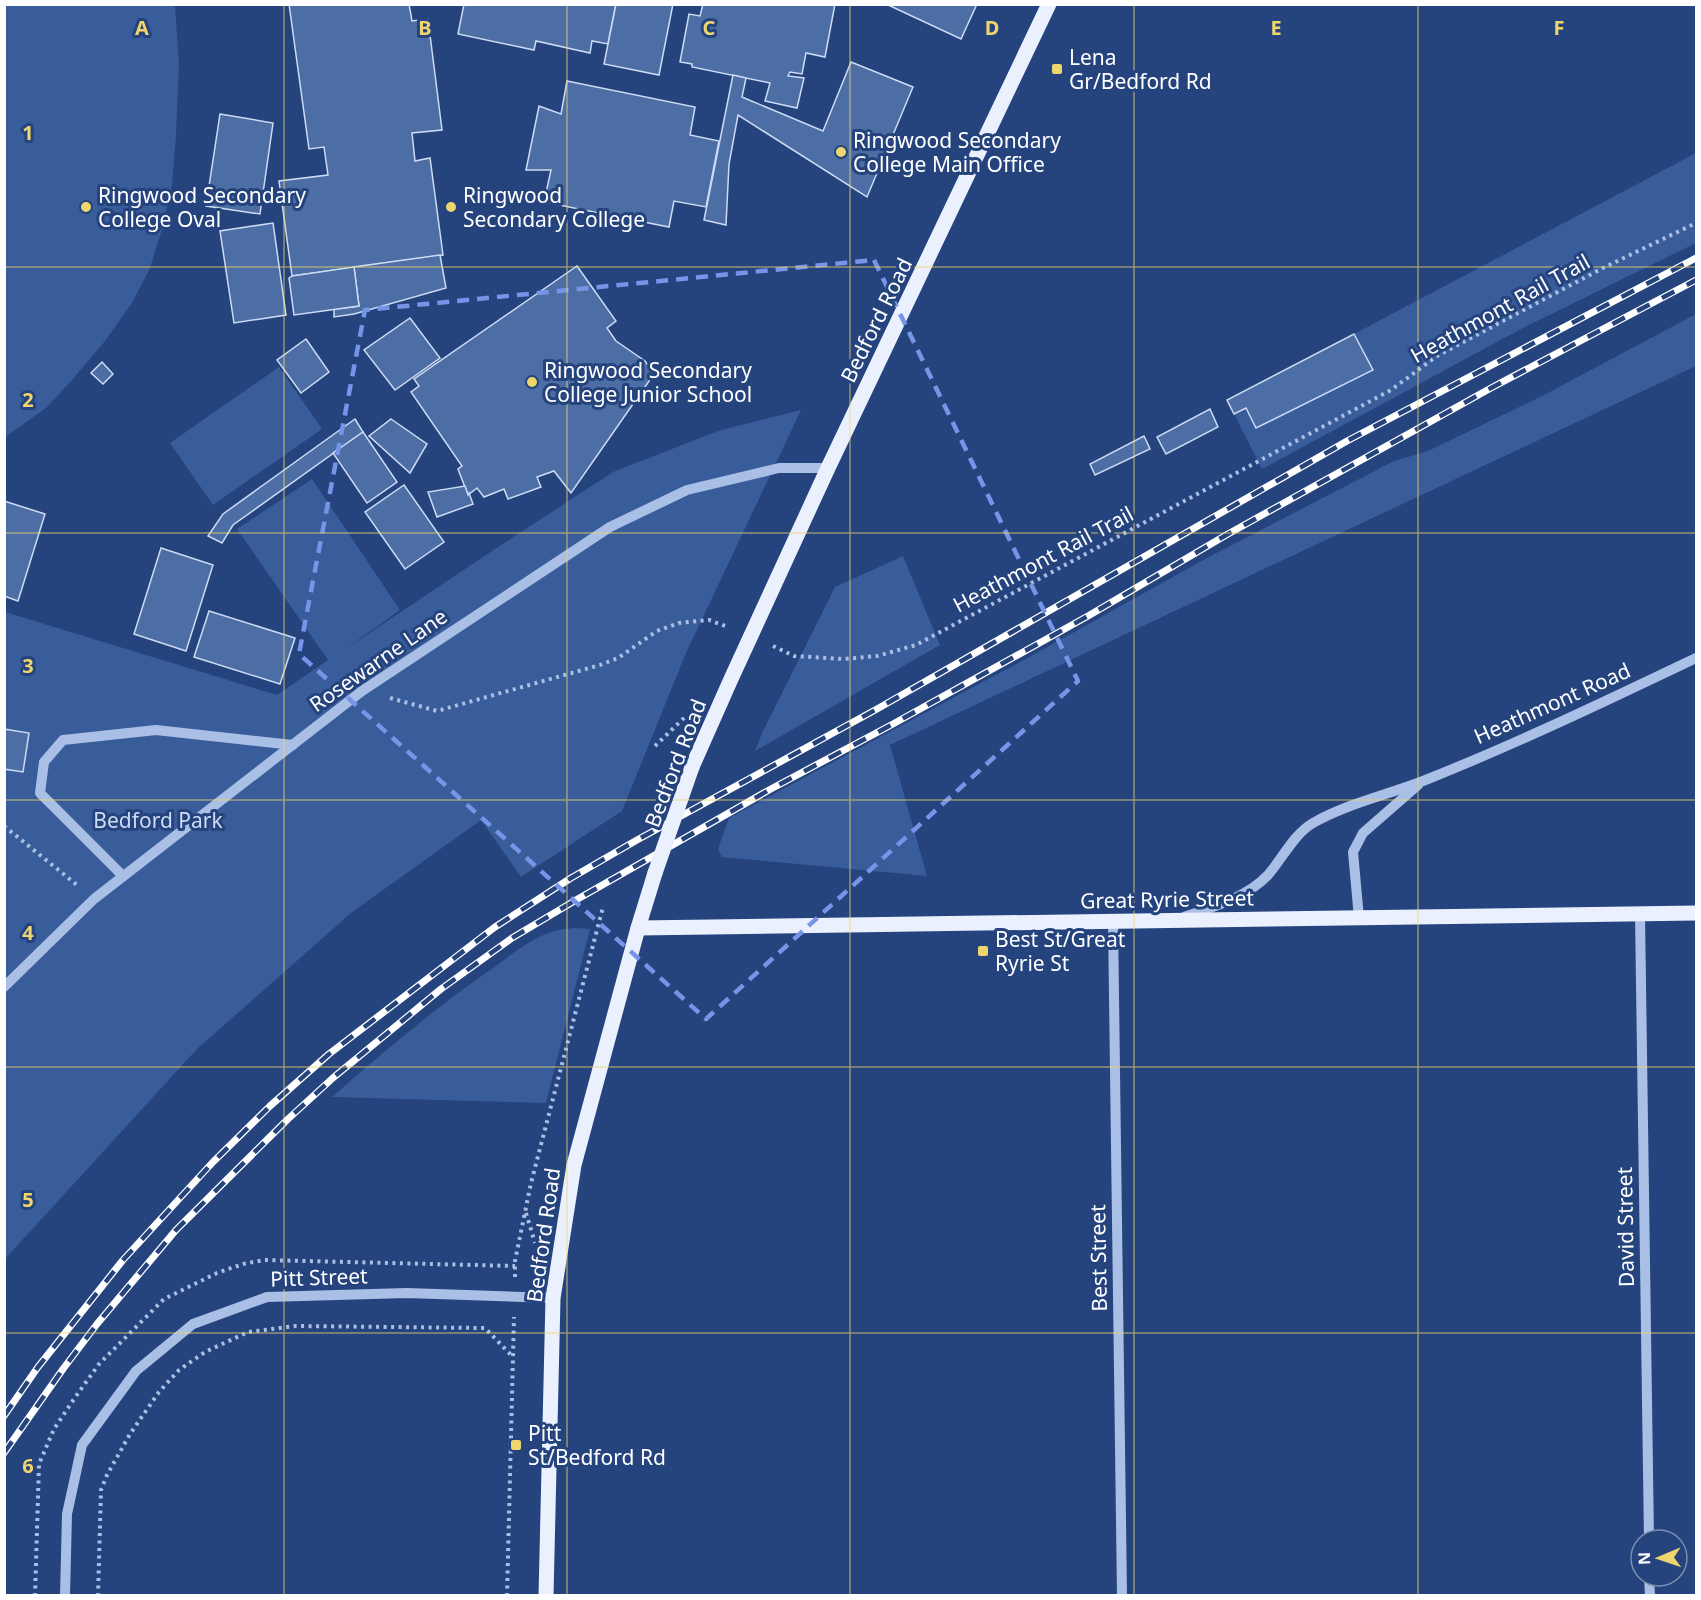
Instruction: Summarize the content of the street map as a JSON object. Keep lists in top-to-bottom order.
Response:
{
  "streets": {
    "main road": ["Bedford Road", "Great Ryrie Street"],
    "street": [
      "Rosewarne Lane",
      "Heathmont Road",
      "David Street",
      "Best Street",
      "Pitt Street"
    ],
    "path": ["Heathmont Rail Trail"]
  },
  "crossings": [
    ["Heathmont Rail Trail", "Bedford Road"],
    ["Heathmont Rail Trail", "Rosewarne Lane"],
    ["Bedford Road", "Rosewarne Lane"],
    ["Bedford Road", "Great Ryrie Street"],
    ["Bedford Road", "Pitt Street"],
    ["Heathmont Road", "Great Ryrie Street"],
    ["Great Ryrie Street", "David Street"],
    ["Great Ryrie Street", "Best Street"]
  ],
  "parks": ["Bedford Park"],
  "places": {
    "transit": ["Lena Gr/Bedford Rd", "Best St/Great Ryrie St", "Pitt St/Bedford Rd"],
    "other": [
      "Ringwood Secondary College Main Office",
      "Ringwood Secondary College Oval",
      "Ringwood Secondary College",
      "Ringwood Secondary College Junior School"
    ]
  },
  "north": "left",
  "grid": {
    "columns": [
      "A",
      "B",
      "C",
      "D",
      "E",
      "F"
    ],
    "rows": [
      "1",
      "2",
      "3",
      "4",
      "5",
      "6"
    ]
  }
}
